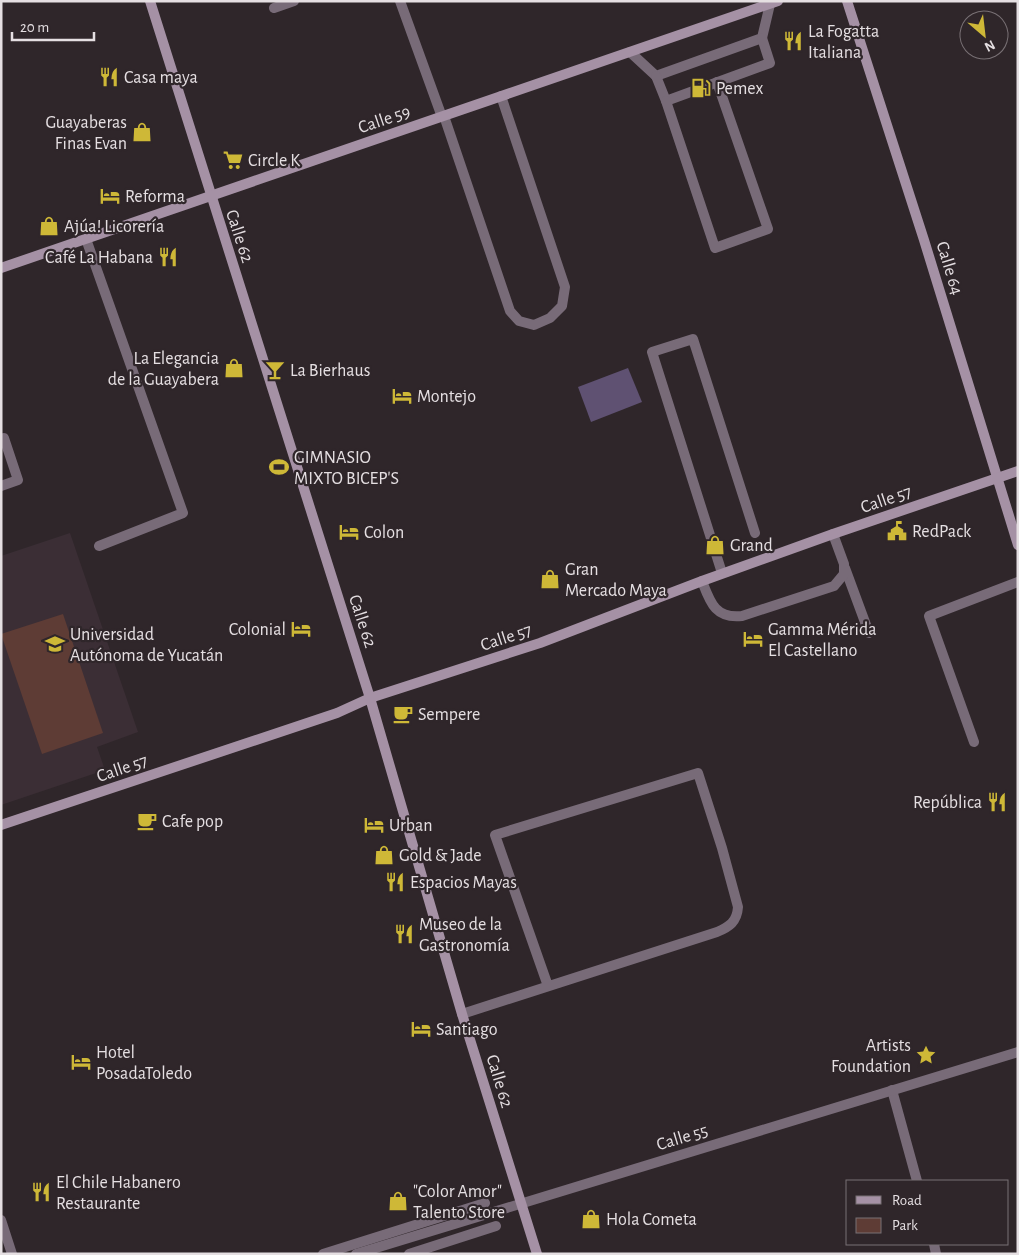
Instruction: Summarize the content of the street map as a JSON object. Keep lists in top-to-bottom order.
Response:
{
  "streets": {
    "main road": [
      "Calle 59",
      "Calle 62",
      "Calle 64",
      "Calle 57"
    ],
    "street": ["Calle 55"]
  },
  "crossings": [
    ["Calle 59", "Calle 62"],
    ["Calle 62", "Calle 57"],
    ["Calle 62", "Calle 55"],
    ["Calle 64", "Calle 57"]
  ],
  "places": {
    "restaurant": [
      "La Fogatta Italiana",
      "Casa maya",
      "Café La Habana",
      "República",
      "Espacios Mayas",
      "Museo de la Gastronomía",
      "El Chile Habanero Restaurante"
    ],
    "fuel station": ["Pemex"],
    "shop": [
      "Guayaberas Finas Evan",
      "Ajúa! Licorería",
      "La Elegancia de la Guayabera",
      "Grand",
      "Gran Mercado Maya",
      "Gold & Jade",
      "\"Color Amor\" Talento Store",
      "Hola Cometa"
    ],
    "supermarket": ["Circle K"],
    "hotel": [
      "Reforma",
      "Montejo",
      "Colon",
      "Colonial",
      "Gamma Mérida El Castellano",
      "Urban",
      "Santiago",
      "Hotel PosadaToledo"
    ],
    "bar": ["La Bierhaus"],
    "sports": ["GIMNASIO MIXTO BICEP'S"],
    "public building": ["RedPack"],
    "school or university": ["Universidad Autónoma de Yucatán"],
    "cafe": ["Sempere", "Cafe pop"],
    "place": ["Artists Foundation"]
  },
  "legend": ["Road", "Park"],
  "scale_bar": "20 m",
  "north": "bottom right"
}
